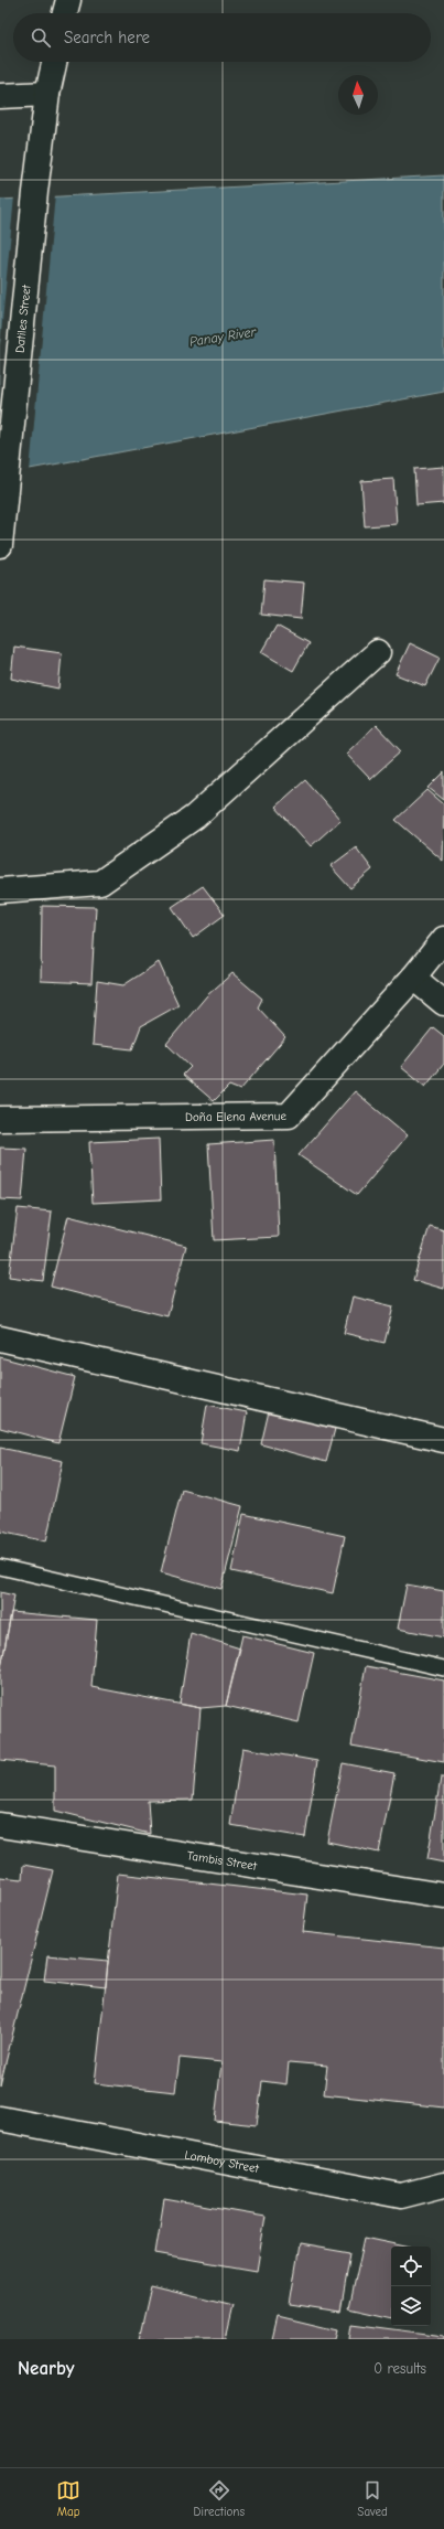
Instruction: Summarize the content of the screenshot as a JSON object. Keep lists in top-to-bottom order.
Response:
{
  "streets": {
    "street": [
      "Datiles Street",
      "Doña Elena Avenue",
      "Tambis Street",
      "Lomboy Street"
    ]
  },
  "water": ["Panay River"],
  "north": "top",
  "page": {
    "search": "Search here",
    "heading": ["Nearby", "0 results"],
    "nav": ["Map", "Directions", "Saved"]
  }
}
